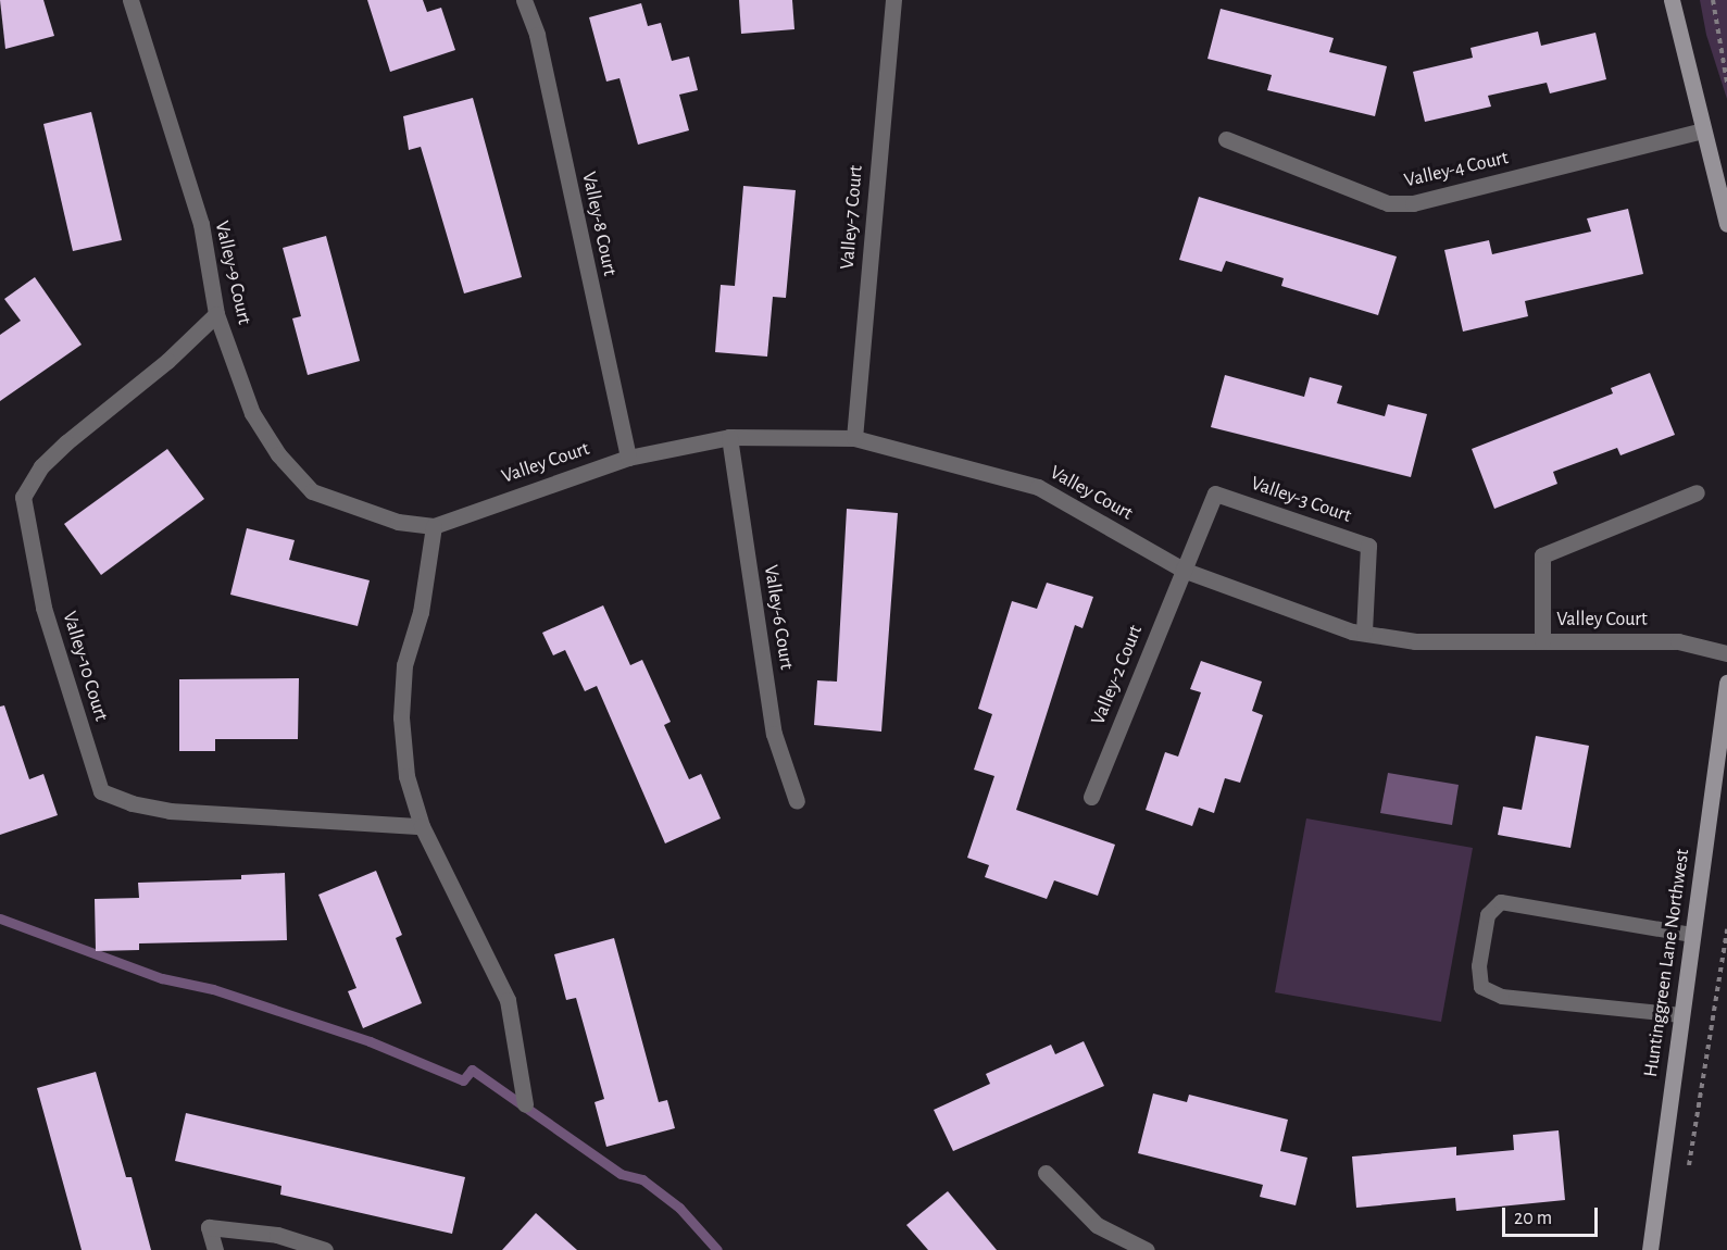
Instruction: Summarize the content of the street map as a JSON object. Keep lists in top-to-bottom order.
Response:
{
  "streets": {
    "street": [
      "Valley-4 Court",
      "Valley-7 Court",
      "Valley-8 Court",
      "Valley-9 Court",
      "Valley Court",
      "Valley-3 Court",
      "Valley-6 Court",
      "Valley-10 Court",
      "Valley-2 Court",
      "Huntinggreen Lane Northwest"
    ]
  },
  "crossings": [
    ["Valley-7 Court", "Valley Court"],
    ["Valley-8 Court", "Valley Court"],
    ["Valley-9 Court", "Valley Court"],
    ["Valley-9 Court", "Valley-10 Court"],
    ["Valley Court", "Valley-3 Court"],
    ["Valley Court", "Valley-6 Court"],
    ["Valley Court", "Valley-2 Court"],
    ["Valley-3 Court", "Valley-2 Court"]
  ],
  "scale_bar": "20 m"
}
